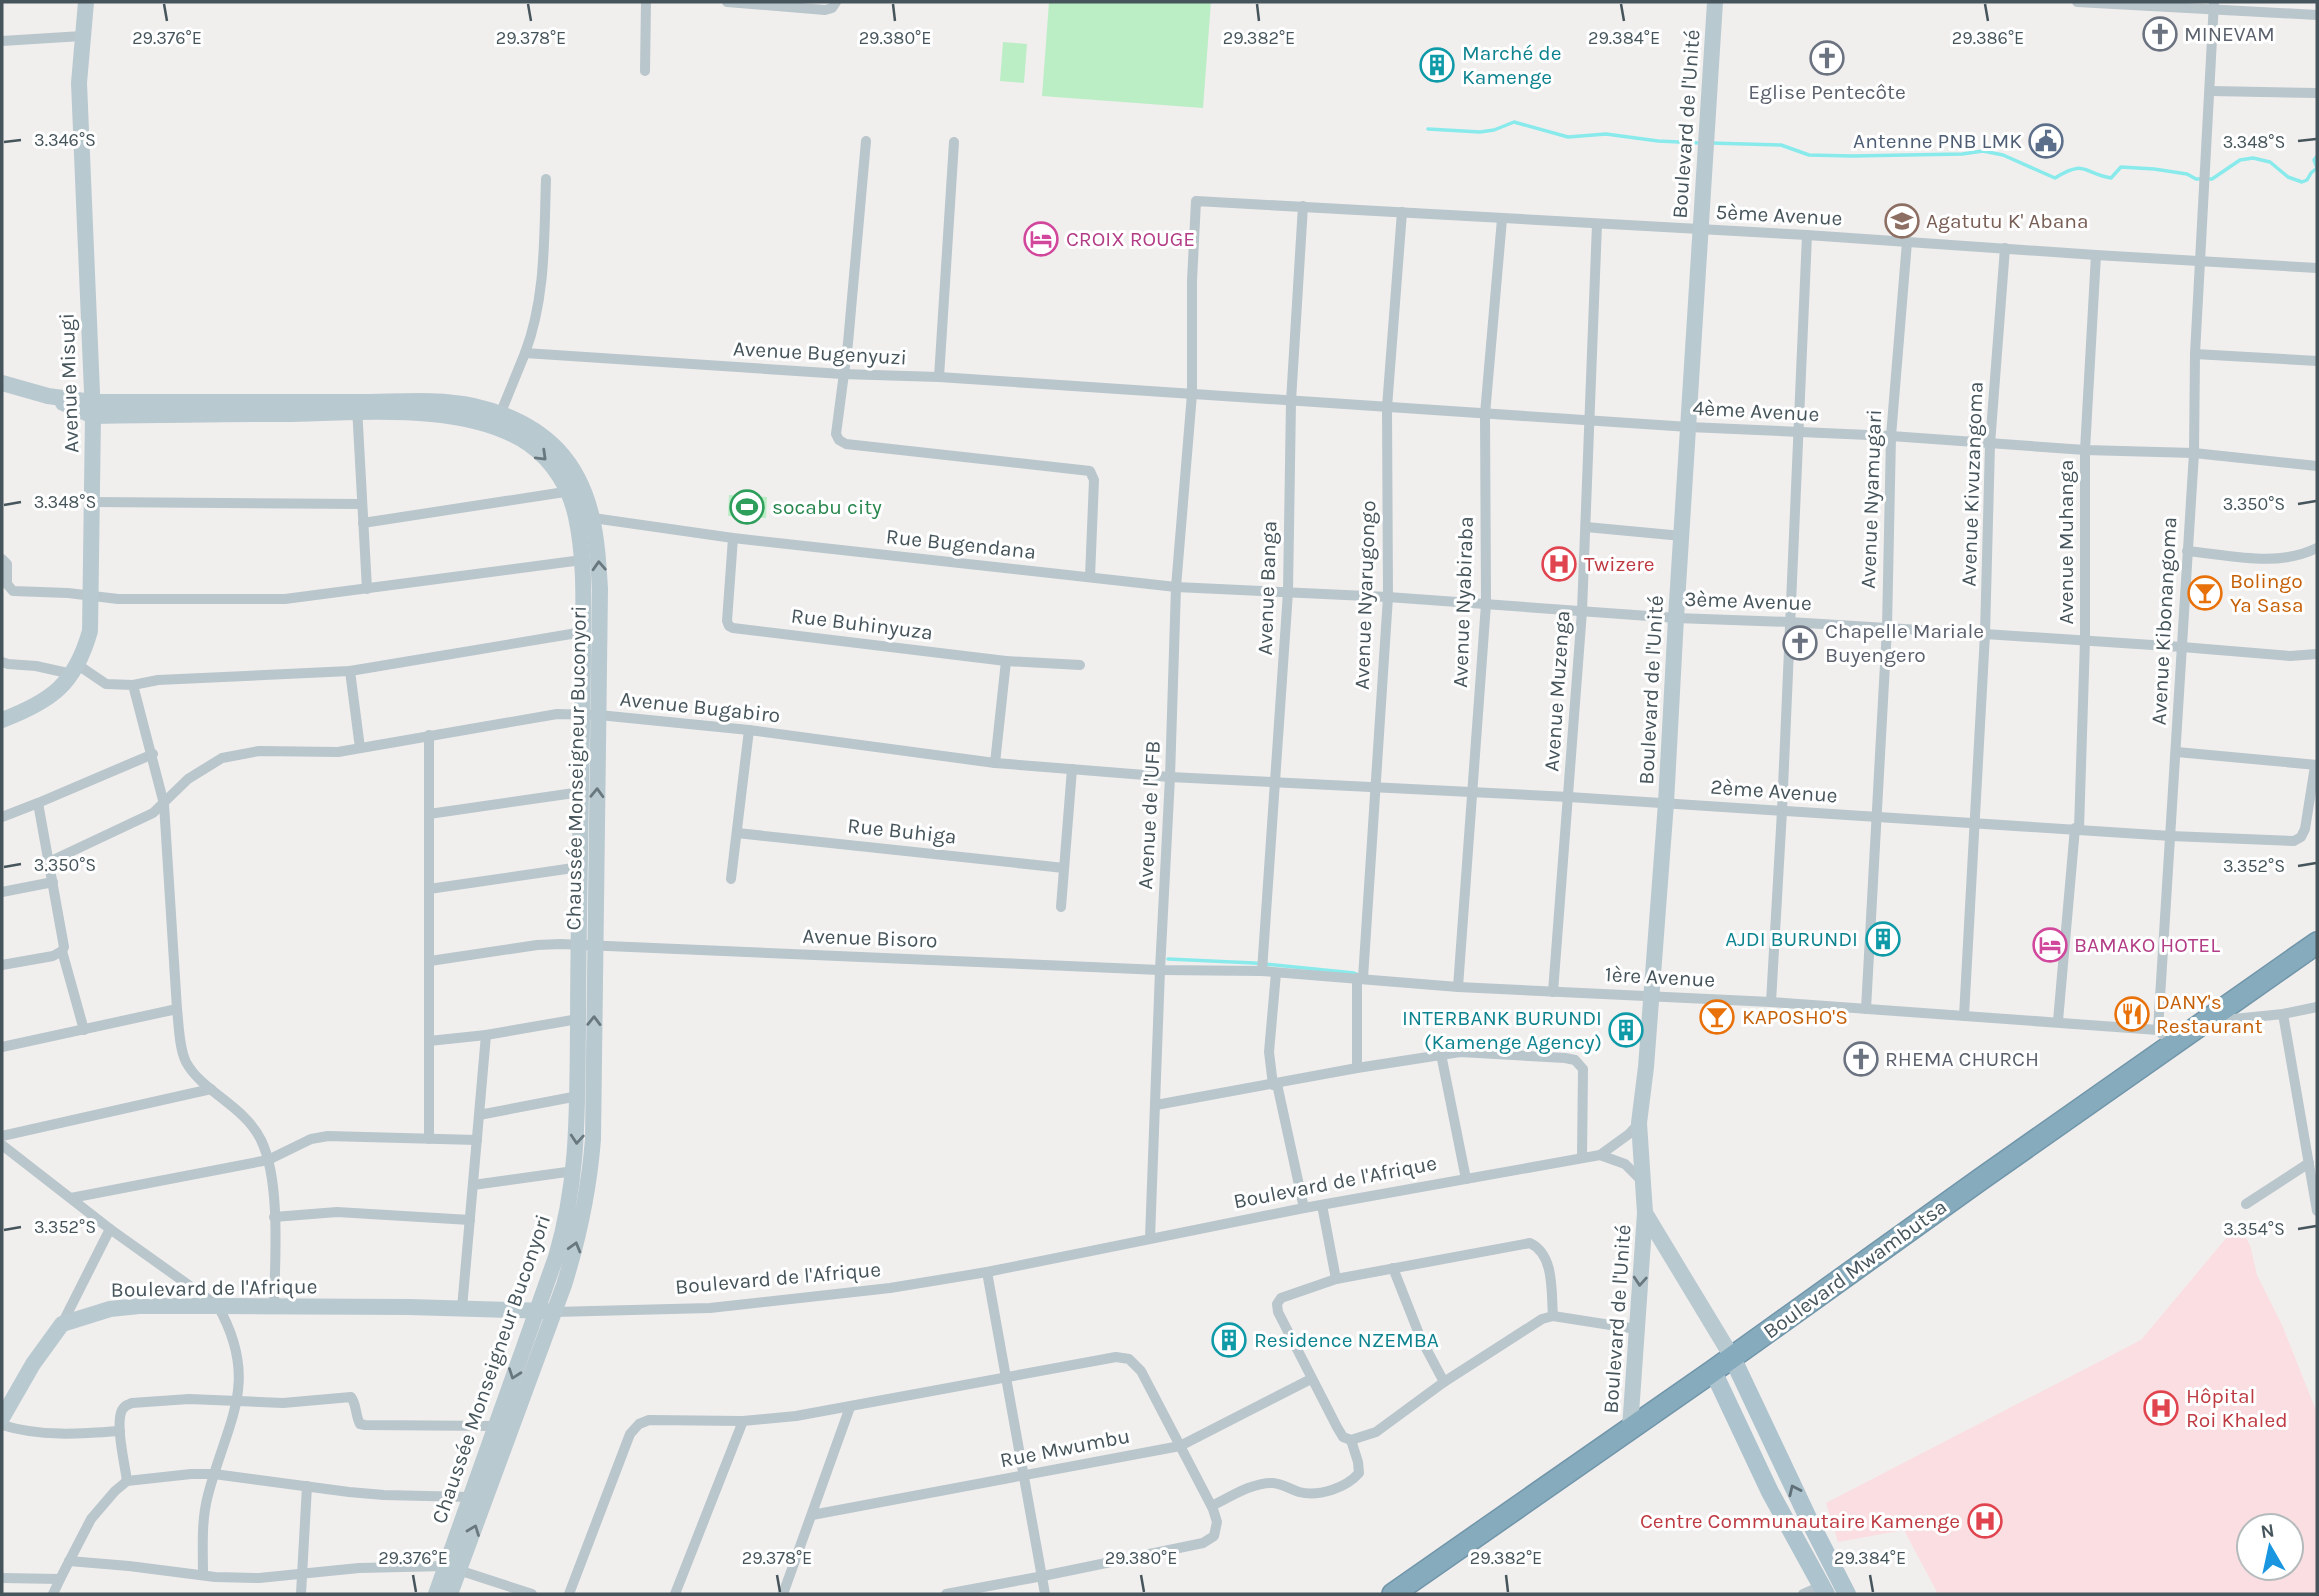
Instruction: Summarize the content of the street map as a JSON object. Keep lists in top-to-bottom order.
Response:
{
  "streets": {
    "highway": ["Boulevard Mwambutsa"],
    "street": [
      "Boulevard de l'Unité",
      "5ème Avenue",
      "Avenue Bugenyuzi",
      "Avenue Misugi",
      "4ème Avenue",
      "Avenue Kivuzangoma",
      "Avenue Nyamugari",
      "Avenue Muhanga",
      "Rue Bugendana",
      "Avenue Banga",
      "Avenue Nyarugongo",
      "3ème Avenue",
      "Avenue Nyabiraba",
      "Avenue Kibonangoma",
      "Rue Buhinyuza",
      "Avenue Muzenga",
      "Avenue Bugabiro",
      "Chaussée Monseigneur Buconyori",
      "2ème Avenue",
      "Avenue de l'UFB",
      "Rue Buhiga",
      "Avenue Bisoro",
      "1ère Avenue",
      "Boulevard de l'Afrique",
      "Rue Mwumbu"
    ]
  },
  "crossings": [
    ["Boulevard de l'Unité", "5ème Avenue"],
    ["Boulevard de l'Unité", "4ème Avenue"],
    ["Boulevard de l'Unité", "3ème Avenue"],
    ["Boulevard de l'Unité", "2ème Avenue"],
    ["Boulevard de l'Unité", "1ère Avenue"],
    ["Boulevard de l'Unité", "Boulevard de l'Afrique"],
    ["Boulevard de l'Unité", "Boulevard Mwambutsa"],
    ["5ème Avenue", "Avenue Kivuzangoma"],
    ["5ème Avenue", "Avenue Nyamugari"],
    ["5ème Avenue", "Avenue Muhanga"],
    ["5ème Avenue", "Avenue Banga"],
    ["5ème Avenue", "Avenue Nyarugongo"],
    ["5ème Avenue", "Avenue Nyabiraba"],
    ["5ème Avenue", "Avenue Kibonangoma"],
    ["5ème Avenue", "Avenue Muzenga"],
    ["5ème Avenue", "Avenue de l'UFB"],
    ["Avenue Bugenyuzi", "4ème Avenue"],
    ["Avenue Bugenyuzi", "Avenue de l'UFB"],
    ["Avenue Misugi", "Chaussée Monseigneur Buconyori"],
    ["4ème Avenue", "Avenue Kivuzangoma"],
    ["4ème Avenue", "Avenue Nyamugari"],
    ["4ème Avenue", "Avenue Muhanga"],
    ["4ème Avenue", "Avenue Banga"],
    ["4ème Avenue", "Avenue Nyarugongo"],
    ["4ème Avenue", "Avenue Nyabiraba"],
    ["4ème Avenue", "Avenue Kibonangoma"],
    ["4ème Avenue", "Avenue Muzenga"],
    ["4ème Avenue", "Avenue de l'UFB"],
    ["Avenue Kivuzangoma", "3ème Avenue"],
    ["Avenue Kivuzangoma", "2ème Avenue"],
    ["Avenue Kivuzangoma", "1ère Avenue"],
    ["Avenue Nyamugari", "3ème Avenue"],
    ["Avenue Nyamugari", "2ème Avenue"],
    ["Avenue Nyamugari", "1ère Avenue"],
    ["Avenue Muhanga", "3ème Avenue"],
    ["Avenue Muhanga", "2ème Avenue"],
    ["Avenue Muhanga", "1ère Avenue"],
    ["Rue Bugendana", "3ème Avenue"],
    ["Rue Bugendana", "Rue Buhinyuza"],
    ["Rue Bugendana", "Chaussée Monseigneur Buconyori"],
    ["Rue Bugendana", "Avenue de l'UFB"],
    ["Avenue Banga", "3ème Avenue"],
    ["Avenue Banga", "2ème Avenue"],
    ["Avenue Banga", "1ère Avenue"],
    ["Avenue Nyarugongo", "3ème Avenue"],
    ["Avenue Nyarugongo", "2ème Avenue"],
    ["Avenue Nyarugongo", "1ère Avenue"],
    ["3ème Avenue", "Avenue Nyabiraba"],
    ["3ème Avenue", "Avenue Kibonangoma"],
    ["3ème Avenue", "Avenue Muzenga"],
    ["3ème Avenue", "Avenue de l'UFB"],
    ["Avenue Nyabiraba", "2ème Avenue"],
    ["Avenue Nyabiraba", "1ère Avenue"],
    ["Avenue Kibonangoma", "2ème Avenue"],
    ["Avenue Kibonangoma", "1ère Avenue"],
    ["Avenue Kibonangoma", "Boulevard Mwambutsa"],
    ["Avenue Muzenga", "2ème Avenue"],
    ["Avenue Muzenga", "1ère Avenue"],
    ["Avenue Bugabiro", "Chaussée Monseigneur Buconyori"],
    ["Avenue Bugabiro", "2ème Avenue"],
    ["Avenue Bugabiro", "Avenue de l'UFB"],
    ["Chaussée Monseigneur Buconyori", "Avenue Bisoro"],
    ["Chaussée Monseigneur Buconyori", "Boulevard de l'Afrique"],
    ["2ème Avenue", "Avenue de l'UFB"],
    ["Avenue de l'UFB", "Avenue Bisoro"],
    ["Avenue de l'UFB", "1ère Avenue"],
    ["Avenue de l'UFB", "Boulevard de l'Afrique"],
    ["Avenue Bisoro", "1ère Avenue"],
    ["1ère Avenue", "Boulevard Mwambutsa"]
  ],
  "places": {
    "church": [
      "MINEVAM",
      "Eglise Pentecôte",
      "Chapelle Mariale Buyengero",
      "RHEMA CHURCH"
    ],
    "building": [
      "Marché de Kamenge",
      "AJDI BURUNDI",
      "INTERBANK BURUNDI (Kamenge Agency)",
      "Residence NZEMBA"
    ],
    "public building": ["Antenne PNB LMK"],
    "school or university": ["Agatutu K' Abana"],
    "hotel": ["CROIX ROUGE", "BAMAKO HOTEL"],
    "sports": ["socabu city"],
    "hospital": ["Twizere", "Hôpital Roi Khaled", "Centre Communautaire Kamenge"],
    "bar": ["Bolingo Ya Sasa", "KAPOSHO'S"],
    "restaurant": ["DANY's Restaurant"]
  },
  "north": "top",
  "coordinates": [
    "29.376°E",
    "29.378°E",
    "29.380°E",
    "29.382°E",
    "29.384°E",
    "29.386°E",
    "3.346°S",
    "3.348°S",
    "3.350°S",
    "3.352°S",
    "3.354°S"
  ]
}
